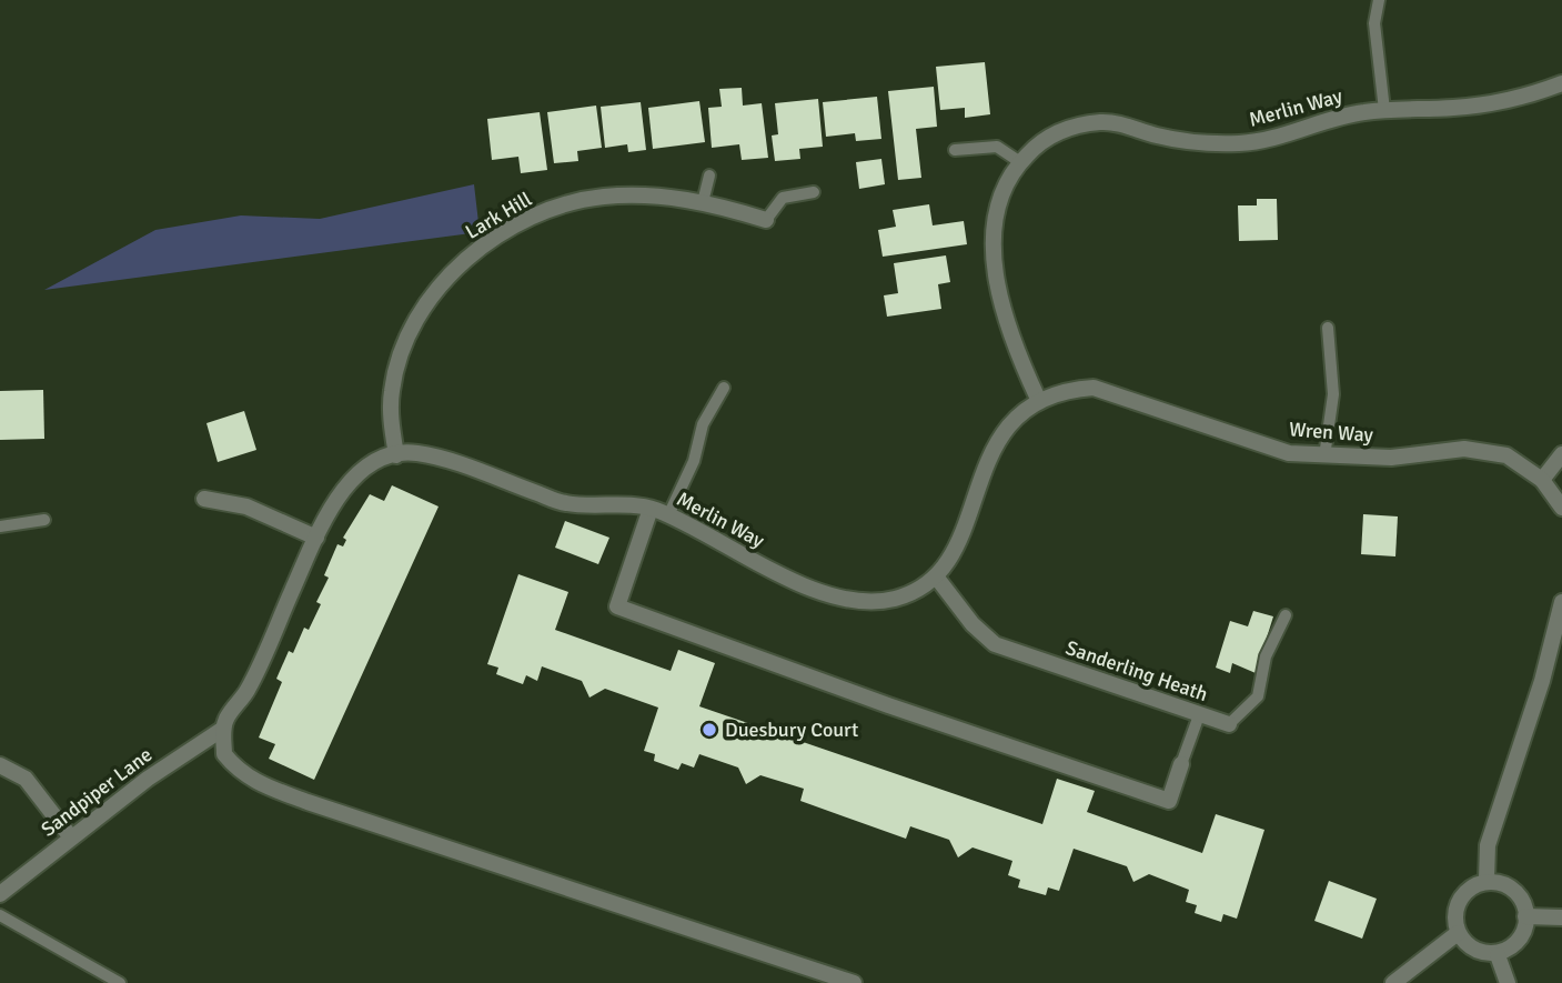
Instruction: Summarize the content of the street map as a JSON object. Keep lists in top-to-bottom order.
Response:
{
  "streets": {
    "street": [
      "Merlin Way",
      "Lark Hill",
      "Wren Way",
      "Sanderling Heath",
      "Sandpiper Lane"
    ]
  },
  "crossings": [
    ["Merlin Way", "Lark Hill"],
    ["Merlin Way", "Wren Way"],
    ["Merlin Way", "Sanderling Heath"]
  ],
  "places": ["Duesbury Court"]
}
